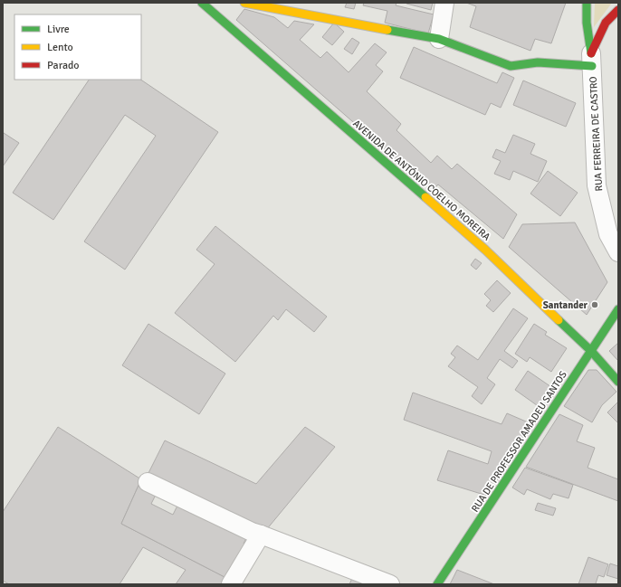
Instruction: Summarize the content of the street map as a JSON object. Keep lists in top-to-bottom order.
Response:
{
  "streets": {
    "main road": ["AVENIDA DE ANTÓNIO COELHO MOREIRA", "RUA DE PROFESSOR AMADEU SANTOS"],
    "street": ["RUA FERREIRA DE CASTRO"]
  },
  "crossings": [
    ["AVENIDA DE ANTÓNIO COELHO MOREIRA", "RUA DE PROFESSOR AMADEU SANTOS"]
  ],
  "places": ["Santander"],
  "legend": ["Livre", "Lento", "Parado"]
}
